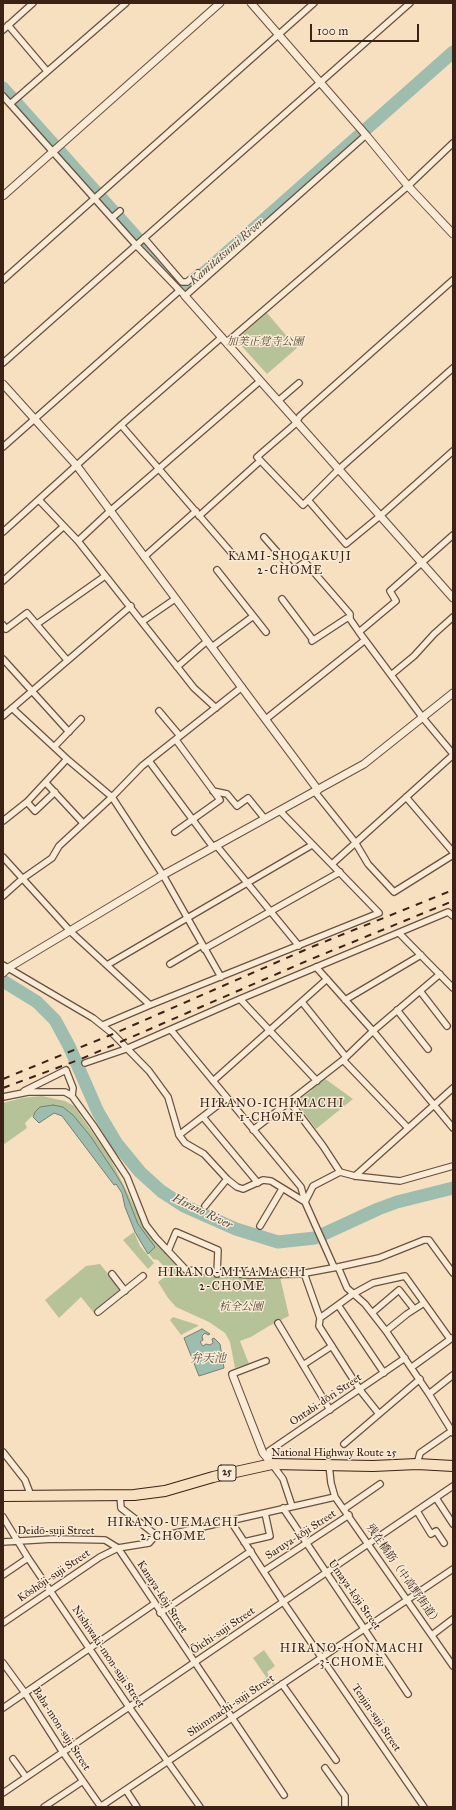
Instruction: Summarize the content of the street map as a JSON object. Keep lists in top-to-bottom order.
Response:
{
  "streets": {
    "highway": ["National Highway Route 25", "25"],
    "street": [
      "Ontabi-dōri Street",
      "Deidō-suji Street",
      "Saruya-kōji Street",
      "残在橋筋（中高野街道）",
      "Kōshōji-suji Street",
      "Umaya-kōji Street",
      "Kanaya-kōji Street",
      "Ōichi-suji Street",
      "Nishiwaki-mon-suji Street",
      "Shimmachi-suji Street",
      "Tenjin-suji Street",
      "Baba-mon-suji Street"
    ]
  },
  "crossings": [
    ["Ontabi-dōri Street", "National Highway Route 25"],
    ["National Highway Route 25", "残在橋筋（中高野街道）"],
    ["Deidō-suji Street", "Kōshōji-suji Street"],
    ["Deidō-suji Street", "Kanaya-kōji Street"],
    ["Deidō-suji Street", "Nishiwaki-mon-suji Street"],
    ["Saruya-kōji Street", "残在橋筋（中高野街道）"],
    ["Saruya-kōji Street", "Umaya-kōji Street"],
    ["Saruya-kōji Street", "Tenjin-suji Street"],
    ["残在橋筋（中高野街道）", "Ōichi-suji Street"],
    ["残在橋筋（中高野街道）", "Shimmachi-suji Street"],
    ["Kōshōji-suji Street", "Kanaya-kōji Street"],
    ["Kōshōji-suji Street", "Nishiwaki-mon-suji Street"],
    ["Umaya-kōji Street", "Ōichi-suji Street"],
    ["Umaya-kōji Street", "Shimmachi-suji Street"],
    ["Kanaya-kōji Street", "Ōichi-suji Street"],
    ["Kanaya-kōji Street", "Shimmachi-suji Street"],
    ["Ōichi-suji Street", "Nishiwaki-mon-suji Street"],
    ["Ōichi-suji Street", "Tenjin-suji Street"],
    ["Ōichi-suji Street", "Baba-mon-suji Street"],
    ["Nishiwaki-mon-suji Street", "Shimmachi-suji Street"],
    ["Shimmachi-suji Street", "Tenjin-suji Street"],
    ["Shimmachi-suji Street", "Baba-mon-suji Street"]
  ],
  "districts": [
    "KAMI-SHOGAKUJI 2-CHOME",
    "HIRANO-ICHIMACHI 1-CHOME",
    "HIRANO-MIYAMACHI 2-CHOME",
    "HIRANO-UEMACHI 2-CHOME",
    "HIRANO-HONMACHI 3-CHOME"
  ],
  "water": ["Kamitatsumi River", "Hirano River", "弁天池"],
  "parks": ["加美正覚寺公園", "杭全公園"],
  "scale_bar": "100 m"
}
